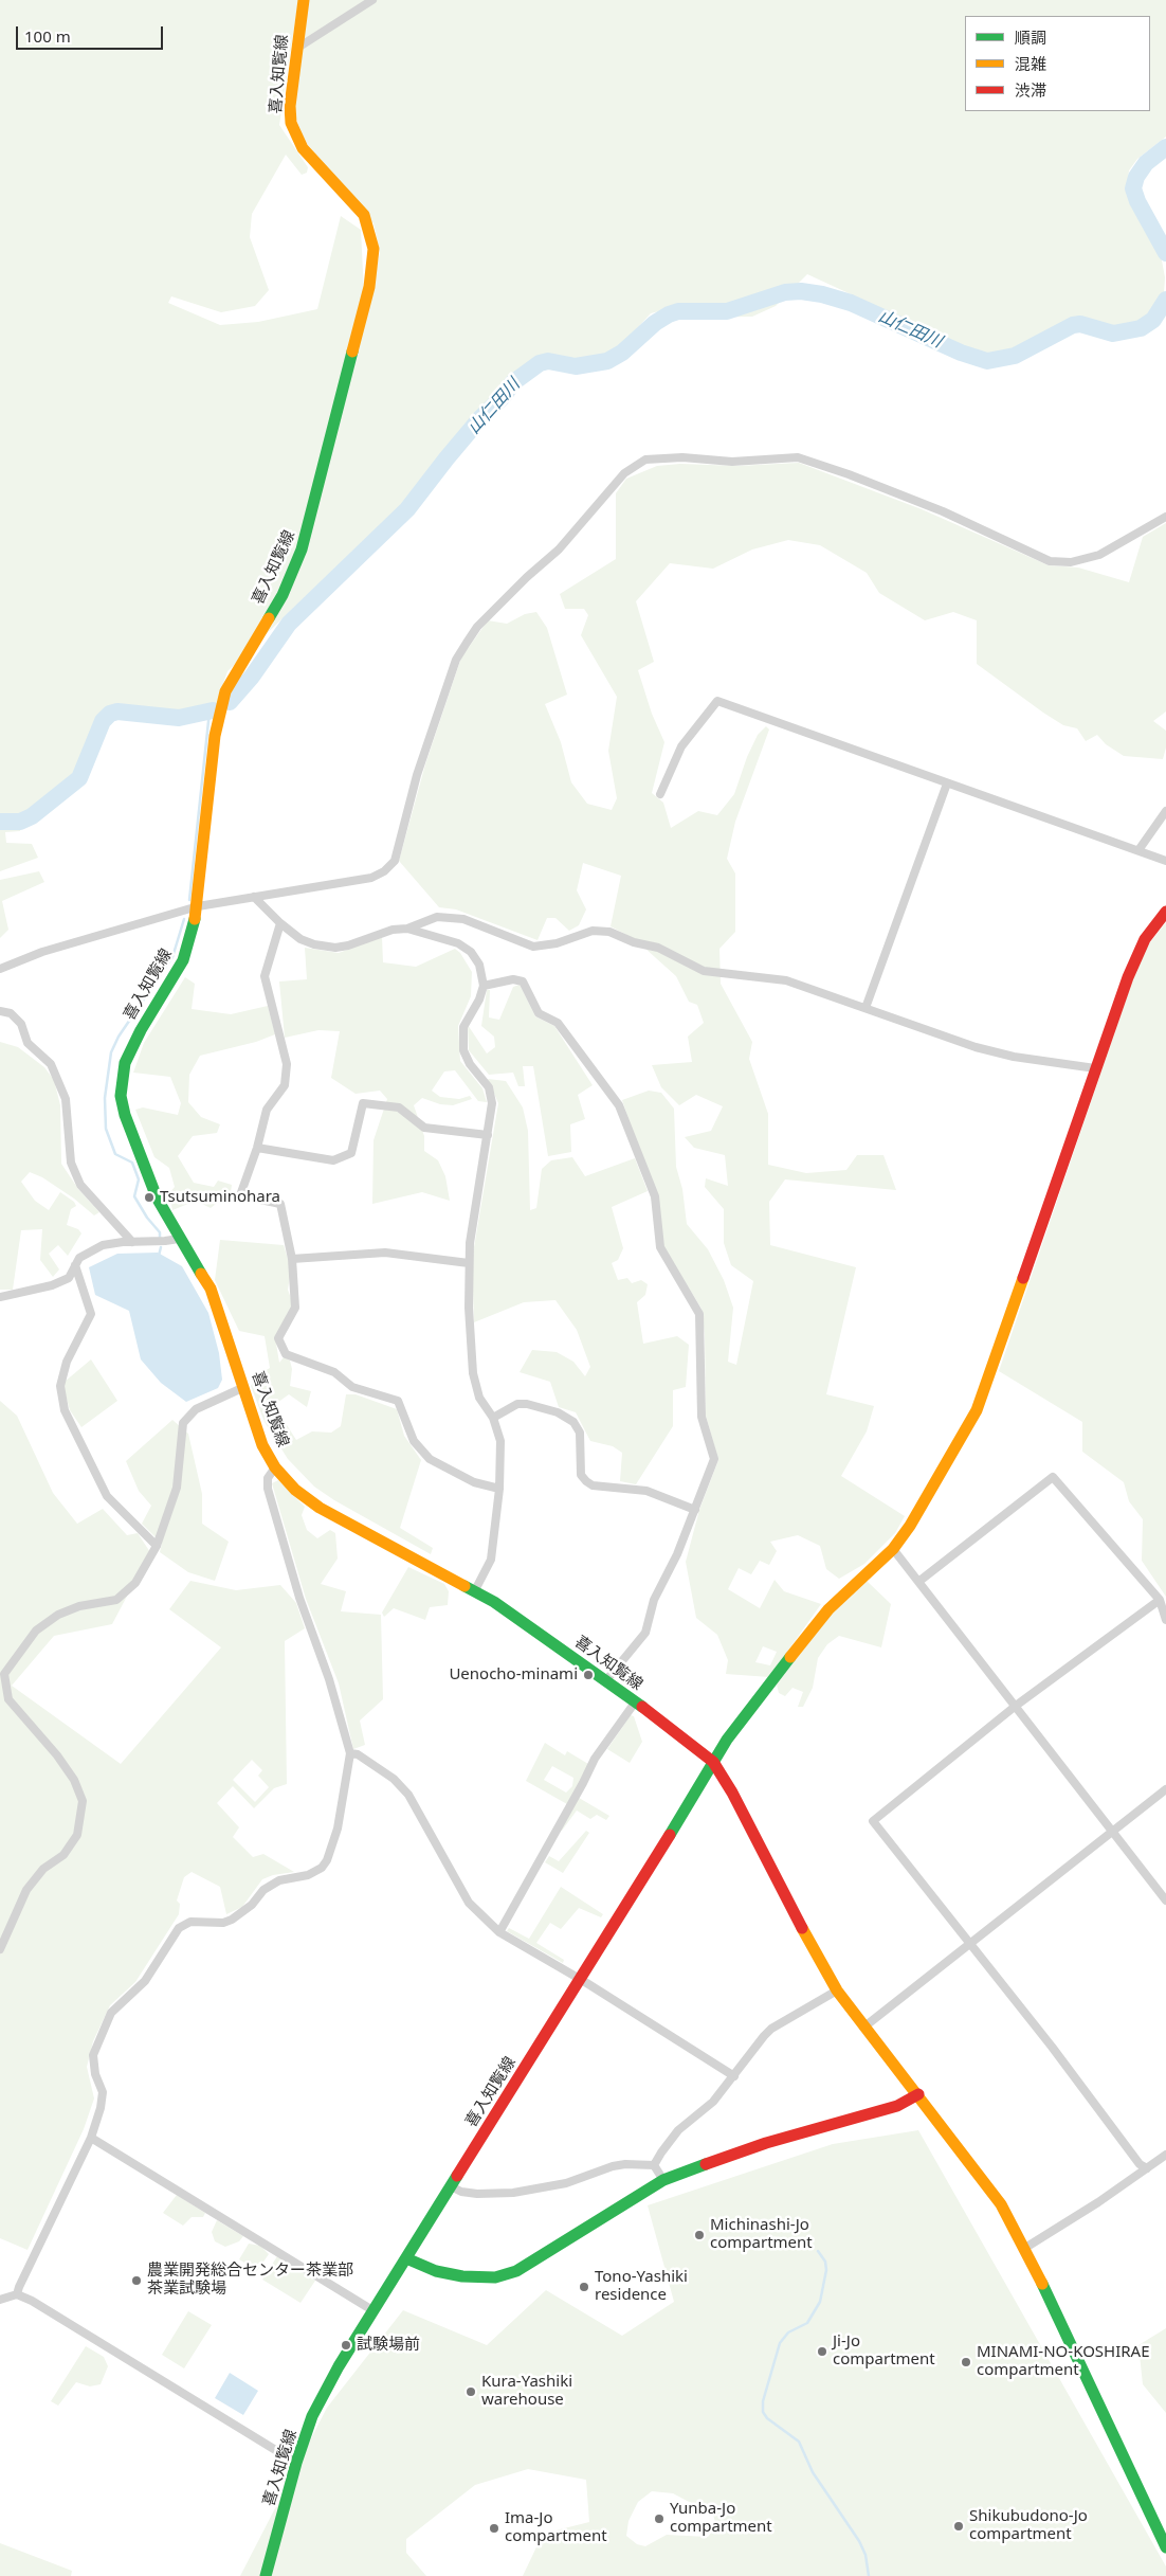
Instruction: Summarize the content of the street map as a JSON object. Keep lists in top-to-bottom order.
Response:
{
  "streets": {
    "main road": ["喜入知覧線"]
  },
  "water": ["山仁田川"],
  "places": [
    "Tsutsuminohara",
    "Uenocho-minami",
    "Michinashi-Jo compartment",
    "農業開発総合センター茶業部 茶業試験場",
    "Tono-Yashiki residence",
    "試験場前",
    "Ji-Jo compartment",
    "MINAMI-NO-KOSHIRAE compartment",
    "Kura-Yashiki warehouse",
    "Yunba-Jo compartment",
    "Shikubudono-Jo compartment",
    "Ima-Jo compartment"
  ],
  "legend": ["順調", "混雑", "渋滞"],
  "scale_bar": "100 m"
}
